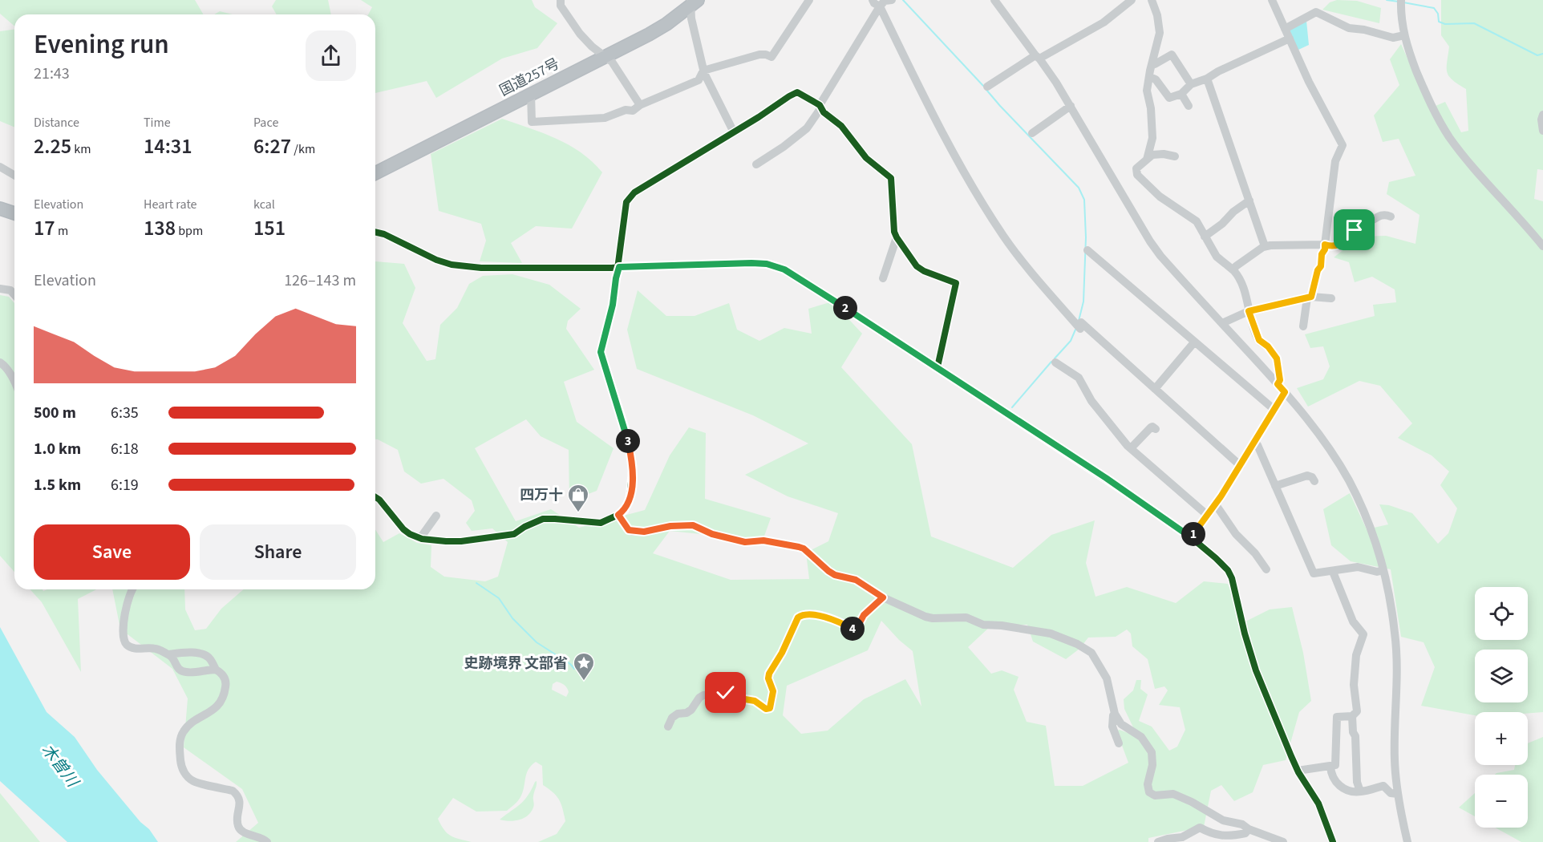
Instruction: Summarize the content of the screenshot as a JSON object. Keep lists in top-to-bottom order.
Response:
{
  "streets": {
    "highway": ["国道257号"]
  },
  "water": ["木曽川"],
  "places": {
    "shop": ["四万十"],
    "place": ["史跡境界 文部省"]
  },
  "page": {
    "heading": ["Evening run", "21:43"],
    "stats": [
      ["Distance", "2.25 km"],
      ["Time", "14:31"],
      ["Pace", "6:27 /km"],
      ["Elevation", "17 m"],
      ["Heart rate", "138 bpm"],
      ["kcal", "151"]
    ],
    "chart": ["Elevation", "126–143 m"],
    "pins": [
      "2",
      "3",
      "1",
      "4"
    ],
    "list": [
      {
        "name": "500 m",
        "note": "6:35"
      },
      {
        "name": "1.0 km",
        "note": "6:18"
      },
      {
        "name": "1.5 km",
        "note": "6:19"
      }
    ],
    "buttons": ["Save", "Share"],
    "map_buttons": ["+", "−"]
  }
}
